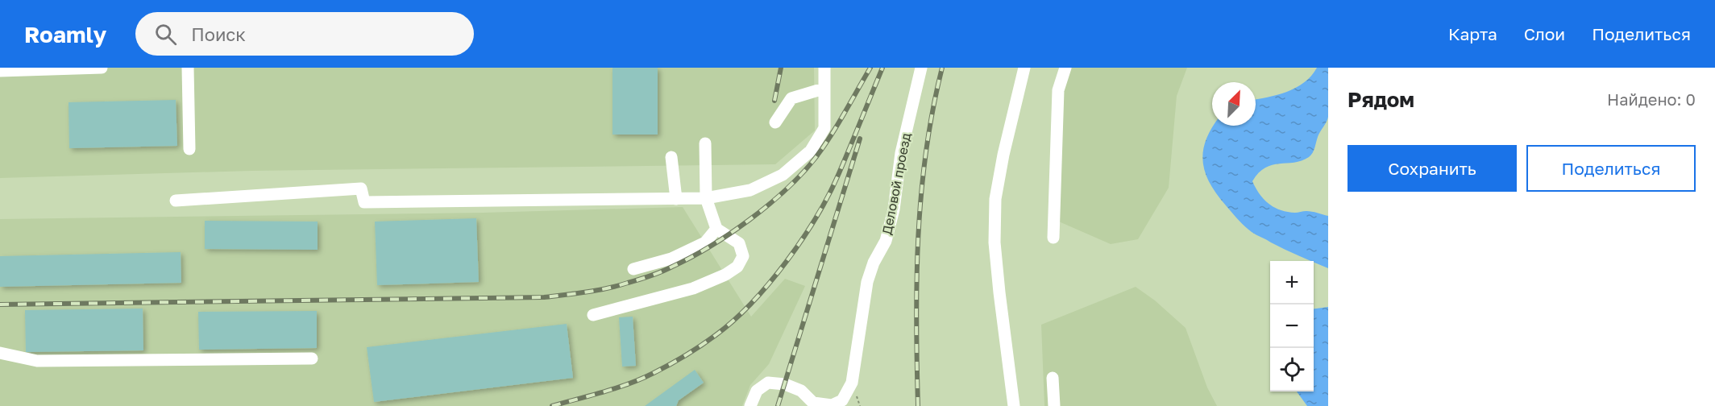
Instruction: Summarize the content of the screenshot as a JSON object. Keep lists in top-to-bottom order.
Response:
{
  "streets": {
    "street": ["Деловой проезд"]
  },
  "north": "top right",
  "page": {
    "header": "Roamly",
    "search": "Поиск",
    "nav": ["Карта", "Слои", "Поделиться"],
    "heading": ["Рядом", "Найдено: 0"],
    "buttons": ["Сохранить", "Поделиться"],
    "map_buttons": ["+", "−"]
  }
}
